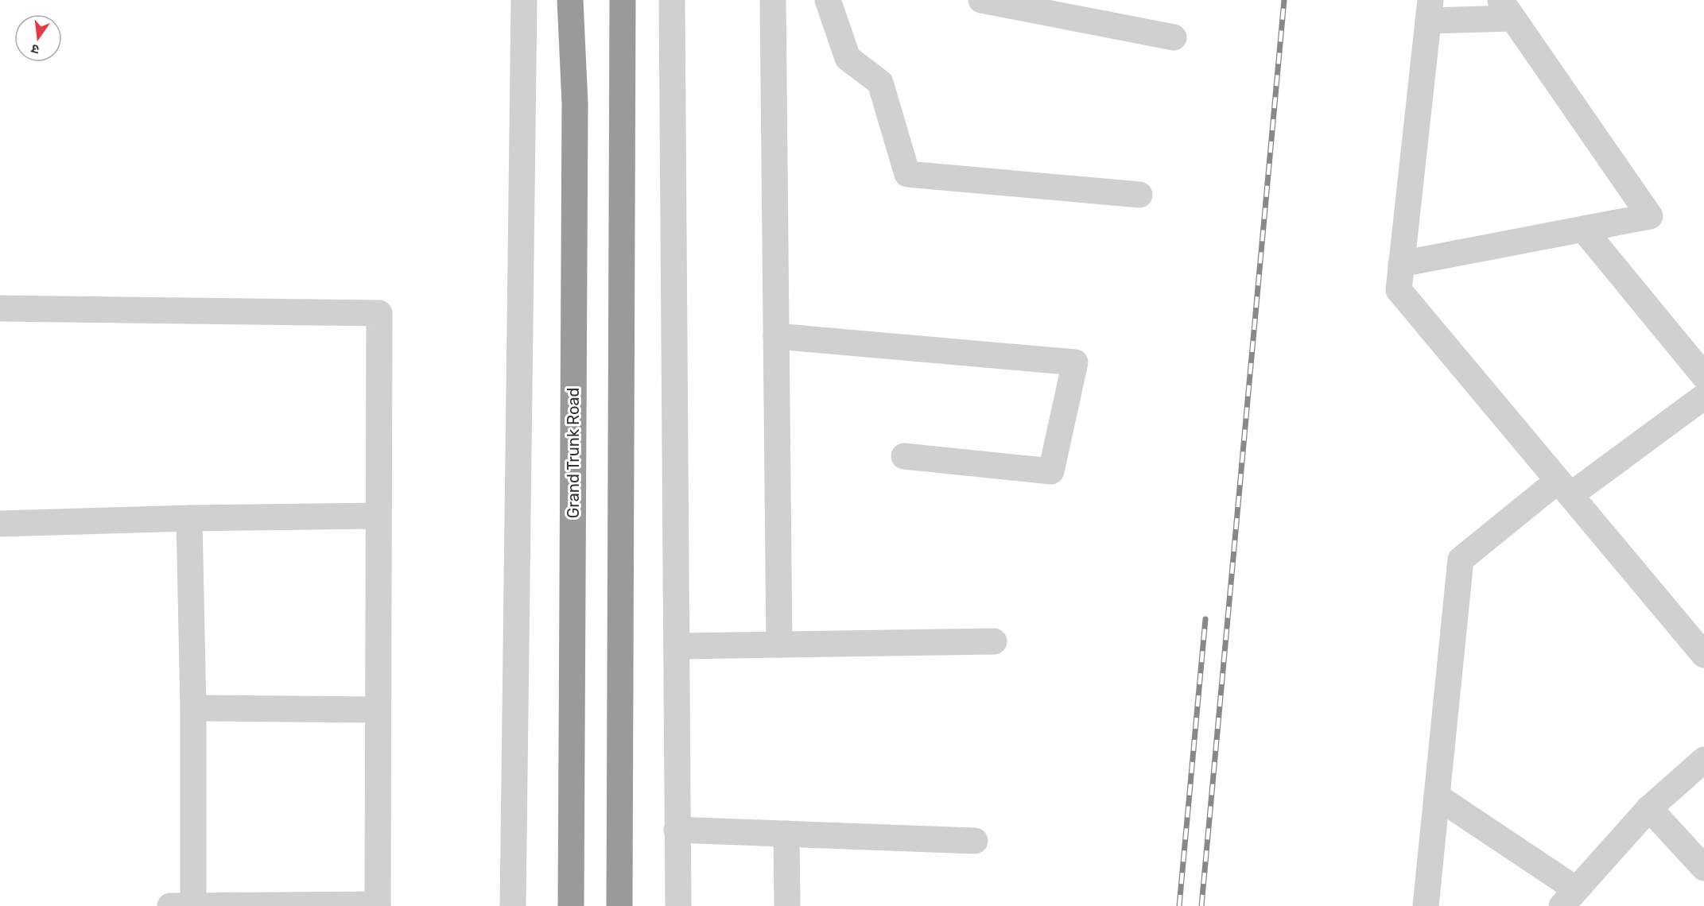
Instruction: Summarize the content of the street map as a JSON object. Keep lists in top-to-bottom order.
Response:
{
  "streets": {
    "highway": ["Grand Trunk Road"]
  },
  "north": "bottom"
}
